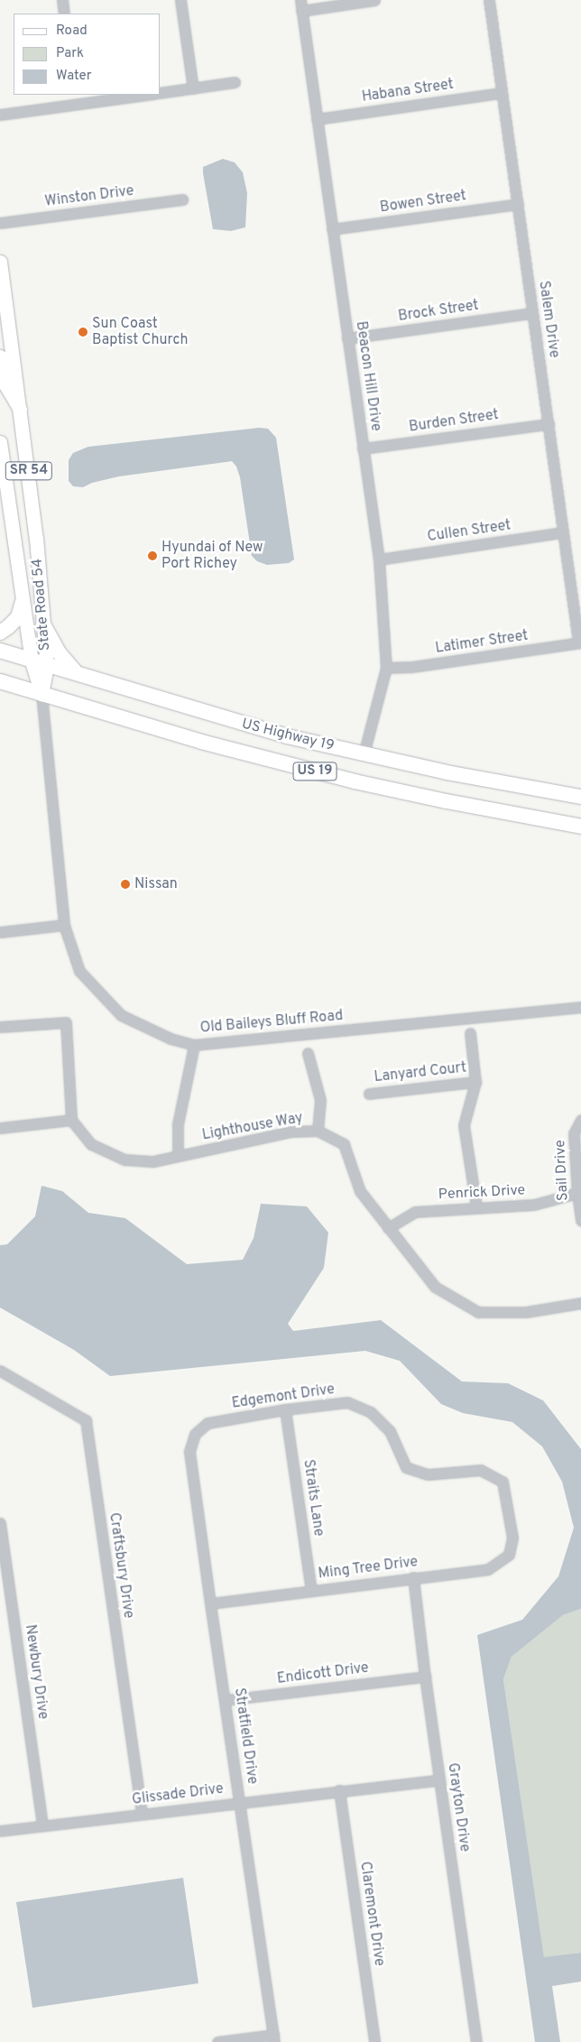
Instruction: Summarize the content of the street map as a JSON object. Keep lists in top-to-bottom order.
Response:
{
  "streets": {
    "highway": ["US Highway 19", "US 19"],
    "main road": ["SR 54", "State Road 54"],
    "street": [
      "Habana Street",
      "Winston Drive",
      "Bowen Street",
      "Brock Street",
      "Salem Drive",
      "Beacon Hill Drive",
      "Burden Street",
      "Cullen Street",
      "Latimer Street",
      "Old Baileys Bluff Road",
      "Lanyard Court",
      "Lighthouse Way",
      "Sail Drive",
      "Penrick Drive",
      "Edgemont Drive",
      "Straits Lane",
      "Craftsbury Drive",
      "Ming Tree Drive",
      "Newbury Drive",
      "Endicott Drive",
      "Stratfield Drive",
      "Glissade Drive",
      "Grayton Drive",
      "Claremont Drive"
    ]
  },
  "crossings": [
    ["Habana Street", "Salem Drive"],
    ["Habana Street", "Beacon Hill Drive"],
    ["Bowen Street", "Salem Drive"],
    ["Bowen Street", "Beacon Hill Drive"],
    ["Brock Street", "Salem Drive"],
    ["Brock Street", "Beacon Hill Drive"],
    ["Salem Drive", "Burden Street"],
    ["Salem Drive", "Cullen Street"],
    ["Salem Drive", "Latimer Street"],
    ["Beacon Hill Drive", "Burden Street"],
    ["Beacon Hill Drive", "Cullen Street"],
    ["Beacon Hill Drive", "Latimer Street"],
    ["Beacon Hill Drive", "US Highway 19"],
    ["State Road 54", "US Highway 19"],
    ["State Road 54", "Old Baileys Bluff Road"],
    ["US Highway 19", "Old Baileys Bluff Road"],
    ["Lighthouse Way", "Penrick Drive"],
    ["Sail Drive", "Penrick Drive"],
    ["Edgemont Drive", "Straits Lane"],
    ["Edgemont Drive", "Ming Tree Drive"],
    ["Edgemont Drive", "Stratfield Drive"],
    ["Straits Lane", "Ming Tree Drive"],
    ["Craftsbury Drive", "Glissade Drive"],
    ["Ming Tree Drive", "Stratfield Drive"],
    ["Ming Tree Drive", "Grayton Drive"],
    ["Newbury Drive", "Glissade Drive"],
    ["Endicott Drive", "Stratfield Drive"],
    ["Endicott Drive", "Grayton Drive"],
    ["Stratfield Drive", "Glissade Drive"],
    ["Glissade Drive", "Grayton Drive"],
    ["Glissade Drive", "Claremont Drive"]
  ],
  "places": ["Sun Coast Baptist Church", "Hyundai of New Port Richey", "Nissan"],
  "legend": ["Road", "Park", "Water"]
}
